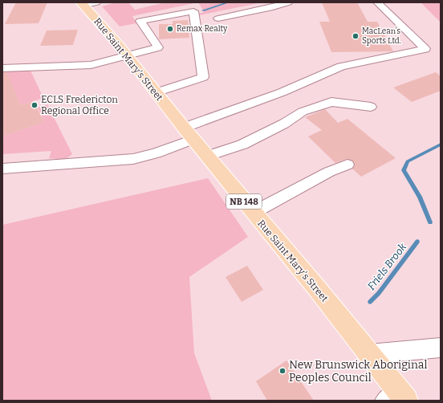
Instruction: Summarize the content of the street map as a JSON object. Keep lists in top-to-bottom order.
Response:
{
  "streets": {
    "main road": ["Rue Saint Mary's Street", "NB 148"]
  },
  "water": ["Friels Brook"],
  "places": [
    "Remax Realty",
    "MacLean's Sports Ltd.",
    "ECLS Fredericton Regional Office",
    "New Brunswick Aboriginal Peoples Council"
  ]
}
